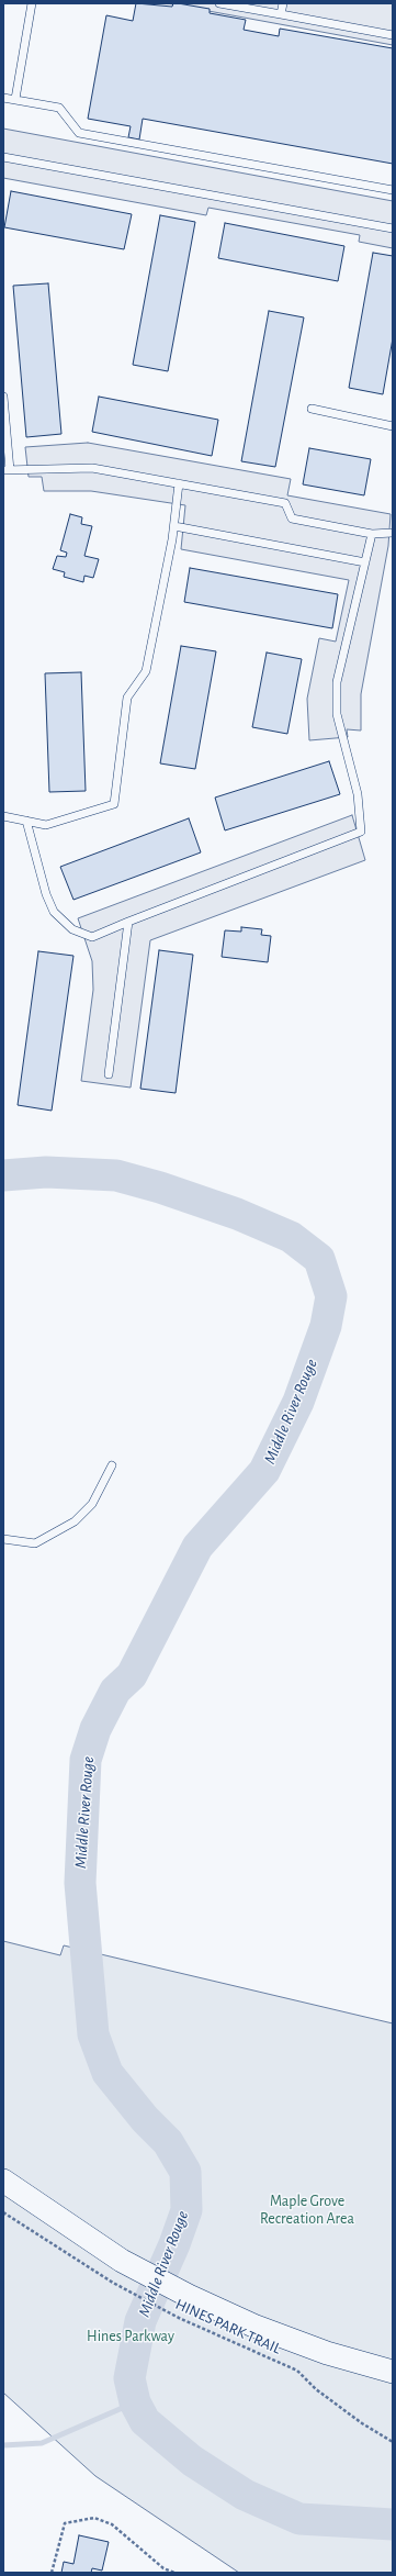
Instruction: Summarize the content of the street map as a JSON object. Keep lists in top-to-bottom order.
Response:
{
  "streets": {
    "path": ["HINES PARK TRAIL"]
  },
  "water": ["Middle River Rouge"],
  "parks": ["Maple Grove Recreation Area", "Hines Parkway"]
}
